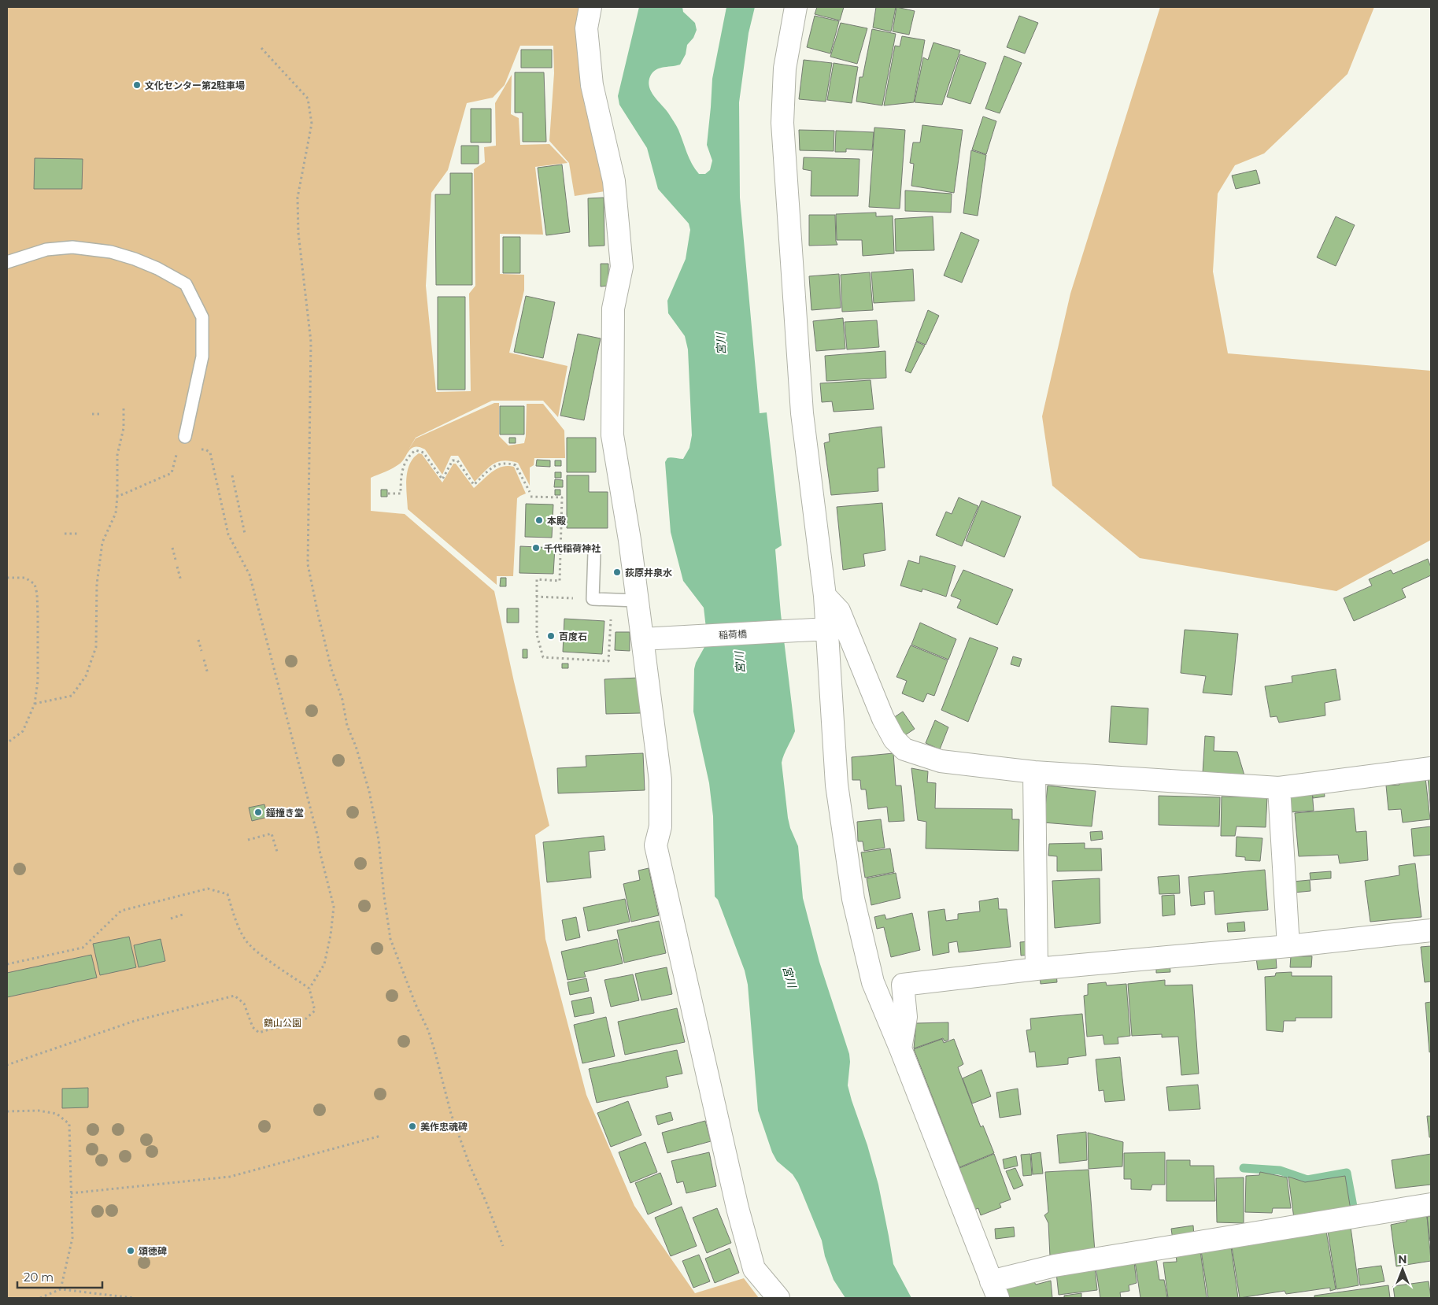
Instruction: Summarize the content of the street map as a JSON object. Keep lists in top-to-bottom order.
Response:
{
  "streets": {
    "street": ["稲荷橋"]
  },
  "water": ["宮川"],
  "parks": ["鶴山公園"],
  "places": [
    "文化センター第2駐車場",
    "本殿",
    "千代稲荷神社",
    "荻原井泉水",
    "百度石",
    "鐘撞き堂",
    "美作忠魂碑",
    "頌徳碑"
  ],
  "scale_bar": "20 m",
  "north": "top"
}
